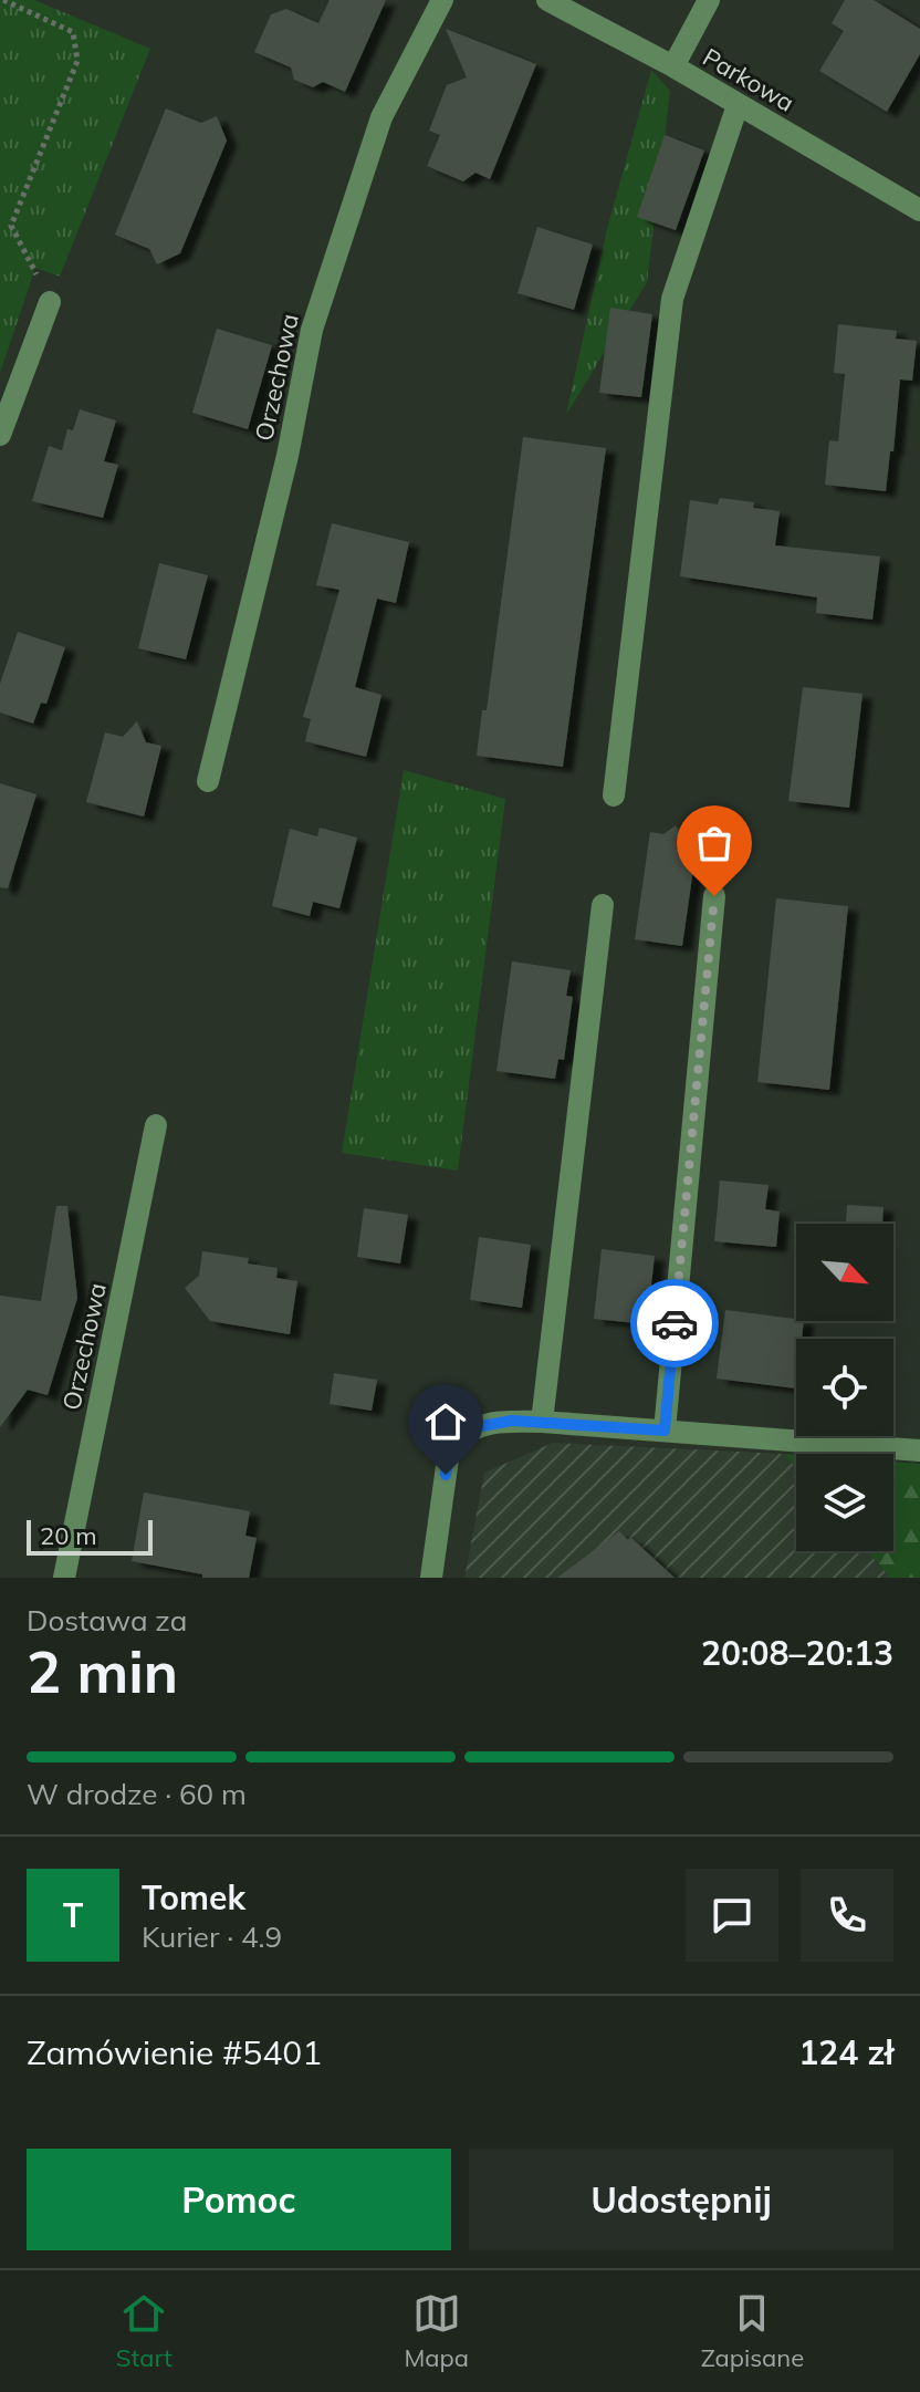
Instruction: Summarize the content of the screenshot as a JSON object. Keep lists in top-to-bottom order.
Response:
{
  "streets": {
    "street": ["Parkowa", "Orzechowa"]
  },
  "scale_bar": "20 m",
  "north": "bottom right",
  "page": {
    "scale": "20 m",
    "heading": ["2 min", "Dostawa za", "20:08–20:13"],
    "panel": [
      "Tomek",
      "Kurier · 4.9",
      "Zamówienie #5401",
      "124 zł"
    ],
    "bar": "W drodze · 60 m",
    "round": "T",
    "buttons": ["Pomoc", "Udostępnij"],
    "tabs": ["Start", "Mapa", "Zapisane"]
  }
}
